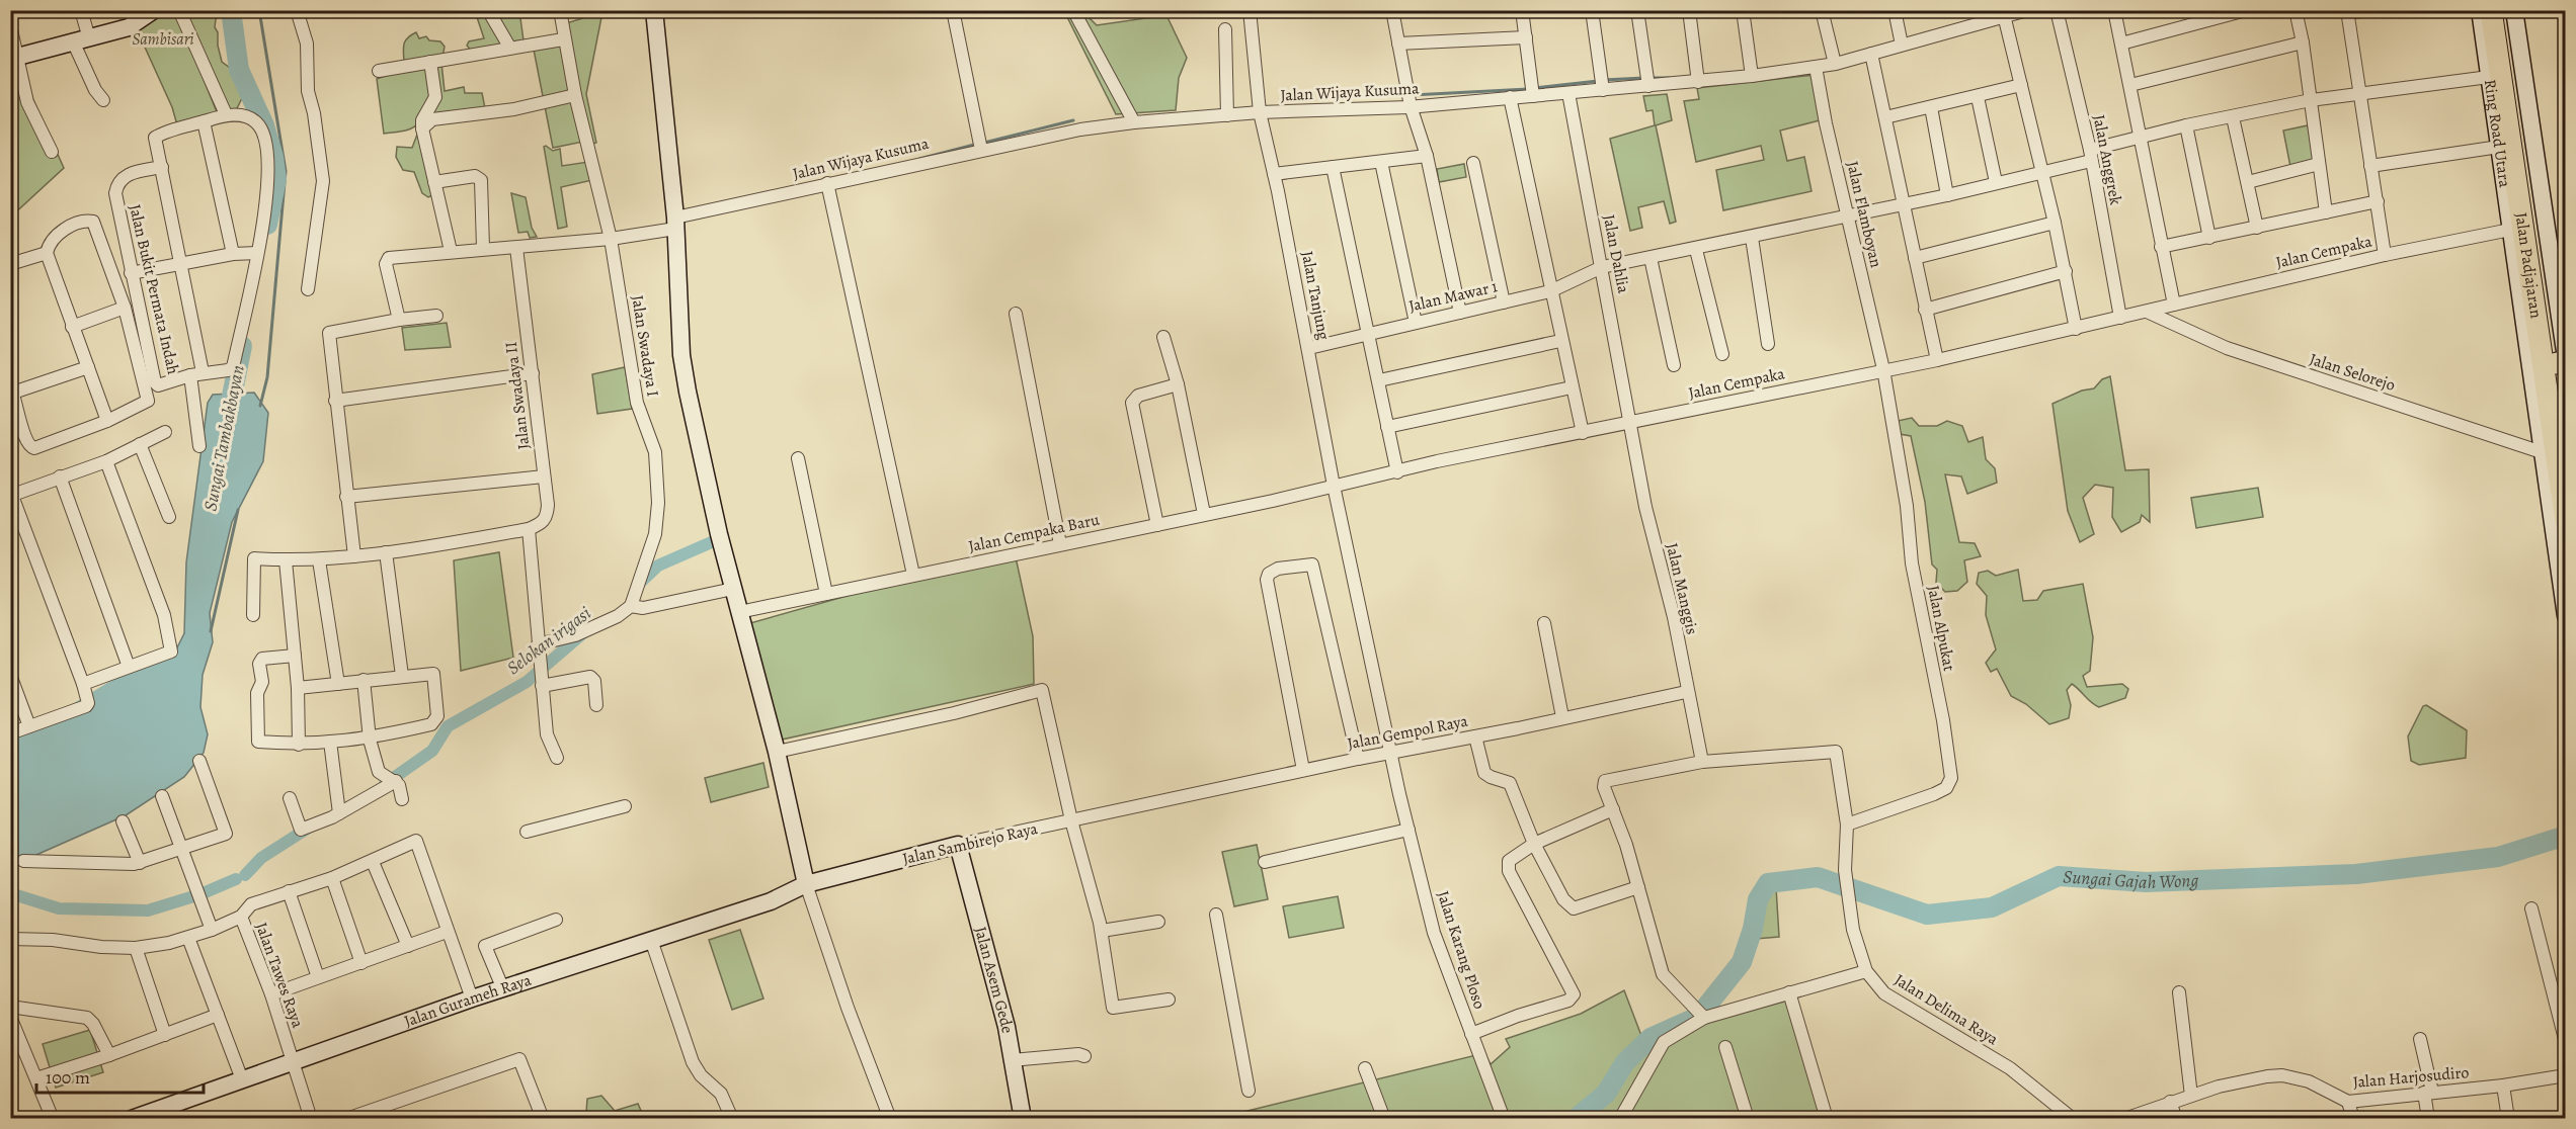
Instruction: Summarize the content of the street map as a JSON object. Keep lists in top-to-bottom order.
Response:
{
  "streets": {
    "highway": ["Jalan Padjajaran"],
    "street": [
      "Jalan Wijaya Kusuma",
      "Ring Road Utara",
      "Jalan Anggrek",
      "Jalan Flamboyan",
      "Jalan Cempaka",
      "Jalan Dahlia",
      "Jalan Bukit Permata Indah",
      "Jalan Tanjung",
      "Jalan Mawar 1",
      "Jalan Swadaya I",
      "Jalan Selorejo",
      "Jalan Swadaya II",
      "Jalan Cempaka Baru",
      "Jalan Manggis",
      "Jalan Alpukat",
      "Jalan Gempol Raya",
      "Jalan Sambirejo Raya",
      "Jalan Karang Ploso",
      "Jalan Tawes Raya",
      "Jalan Asem Gede",
      "Jalan Gurameh Raya",
      "Jalan Delima Raya",
      "Jalan Harjosudiro"
    ]
  },
  "crossings": [
    ["Jalan Wijaya Kusuma", "Jalan Flamboyan"],
    ["Jalan Wijaya Kusuma", "Jalan Dahlia"],
    ["Jalan Wijaya Kusuma", "Jalan Tanjung"],
    ["Jalan Wijaya Kusuma", "Jalan Swadaya I"],
    ["Jalan Wijaya Kusuma", "Jalan Swadaya II"],
    ["Ring Road Utara", "Jalan Cempaka"],
    ["Ring Road Utara", "Jalan Padjajaran"],
    ["Ring Road Utara", "Jalan Mawar 1"],
    ["Ring Road Utara", "Jalan Selorejo"],
    ["Jalan Anggrek", "Jalan Cempaka"],
    ["Jalan Anggrek", "Jalan Mawar 1"],
    ["Jalan Flamboyan", "Jalan Cempaka"],
    ["Jalan Flamboyan", "Jalan Mawar 1"],
    ["Jalan Flamboyan", "Jalan Alpukat"],
    ["Jalan Cempaka", "Jalan Dahlia"],
    ["Jalan Cempaka", "Jalan Tanjung"],
    ["Jalan Cempaka", "Jalan Selorejo"],
    ["Jalan Cempaka", "Jalan Cempaka Baru"],
    ["Jalan Cempaka", "Jalan Manggis"],
    ["Jalan Cempaka", "Jalan Alpukat"],
    ["Jalan Dahlia", "Jalan Mawar 1"],
    ["Jalan Dahlia", "Jalan Manggis"],
    ["Jalan Tanjung", "Jalan Mawar 1"],
    ["Jalan Tanjung", "Jalan Cempaka Baru"],
    ["Jalan Tanjung", "Jalan Gempol Raya"],
    ["Jalan Tanjung", "Jalan Karang Ploso"],
    ["Jalan Manggis", "Jalan Gempol Raya"],
    ["Jalan Manggis", "Jalan Delima Raya"],
    ["Jalan Alpukat", "Jalan Delima Raya"],
    ["Jalan Gempol Raya", "Jalan Sambirejo Raya"],
    ["Jalan Gempol Raya", "Jalan Karang Ploso"],
    ["Jalan Sambirejo Raya", "Jalan Asem Gede"],
    ["Jalan Sambirejo Raya", "Jalan Gurameh Raya"],
    ["Jalan Tawes Raya", "Jalan Gurameh Raya"]
  ],
  "water": ["Sungai Tambakbayan", "Selokan irigasi", "Sungai Gajah Wong"],
  "parks": ["Sambisari"],
  "scale_bar": "100 m"
}
